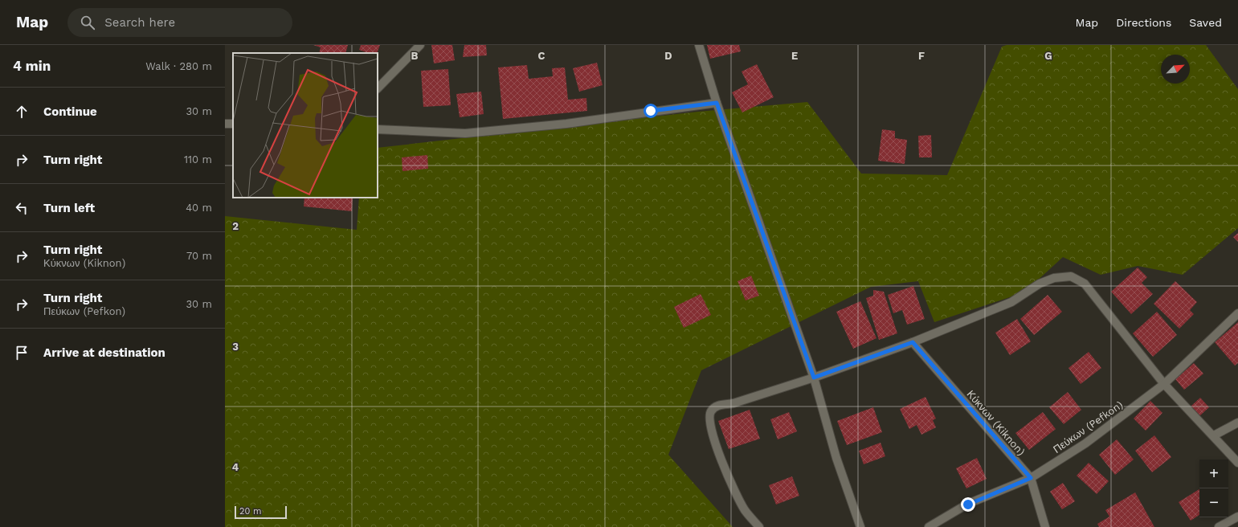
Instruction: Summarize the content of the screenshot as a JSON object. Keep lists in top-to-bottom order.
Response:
{
  "streets": {
    "street": ["Κύκνων (Kiknon)", "Πεύκων (Pefkon)"]
  },
  "crossings": [
    ["Κύκνων (Kiknon)", "Πεύκων (Pefkon)"]
  ],
  "scale_bar": "20 m",
  "north": "top right",
  "page": {
    "header": "Map",
    "search": "Search here",
    "nav": ["Map", "Directions", "Saved"],
    "heading": ["4 min", "Walk · 280 m"],
    "list": [
      ["Continue", "30 m"],
      ["Turn right", "110 m"],
      ["Turn left", "40 m"],
      ["Turn right", "Κύκνων (Kiknon)", "70 m"],
      ["Turn right", "Πεύκων (Pefkon)", "30 m"],
      "Arrive at destination"
    ],
    "map_buttons": ["+", "−"],
    "scale": "20 m"
  },
  "grid": {
    "columns": [
      "B",
      "C",
      "D",
      "E",
      "F",
      "G"
    ],
    "rows": ["2", "3", "4"]
  }
}
